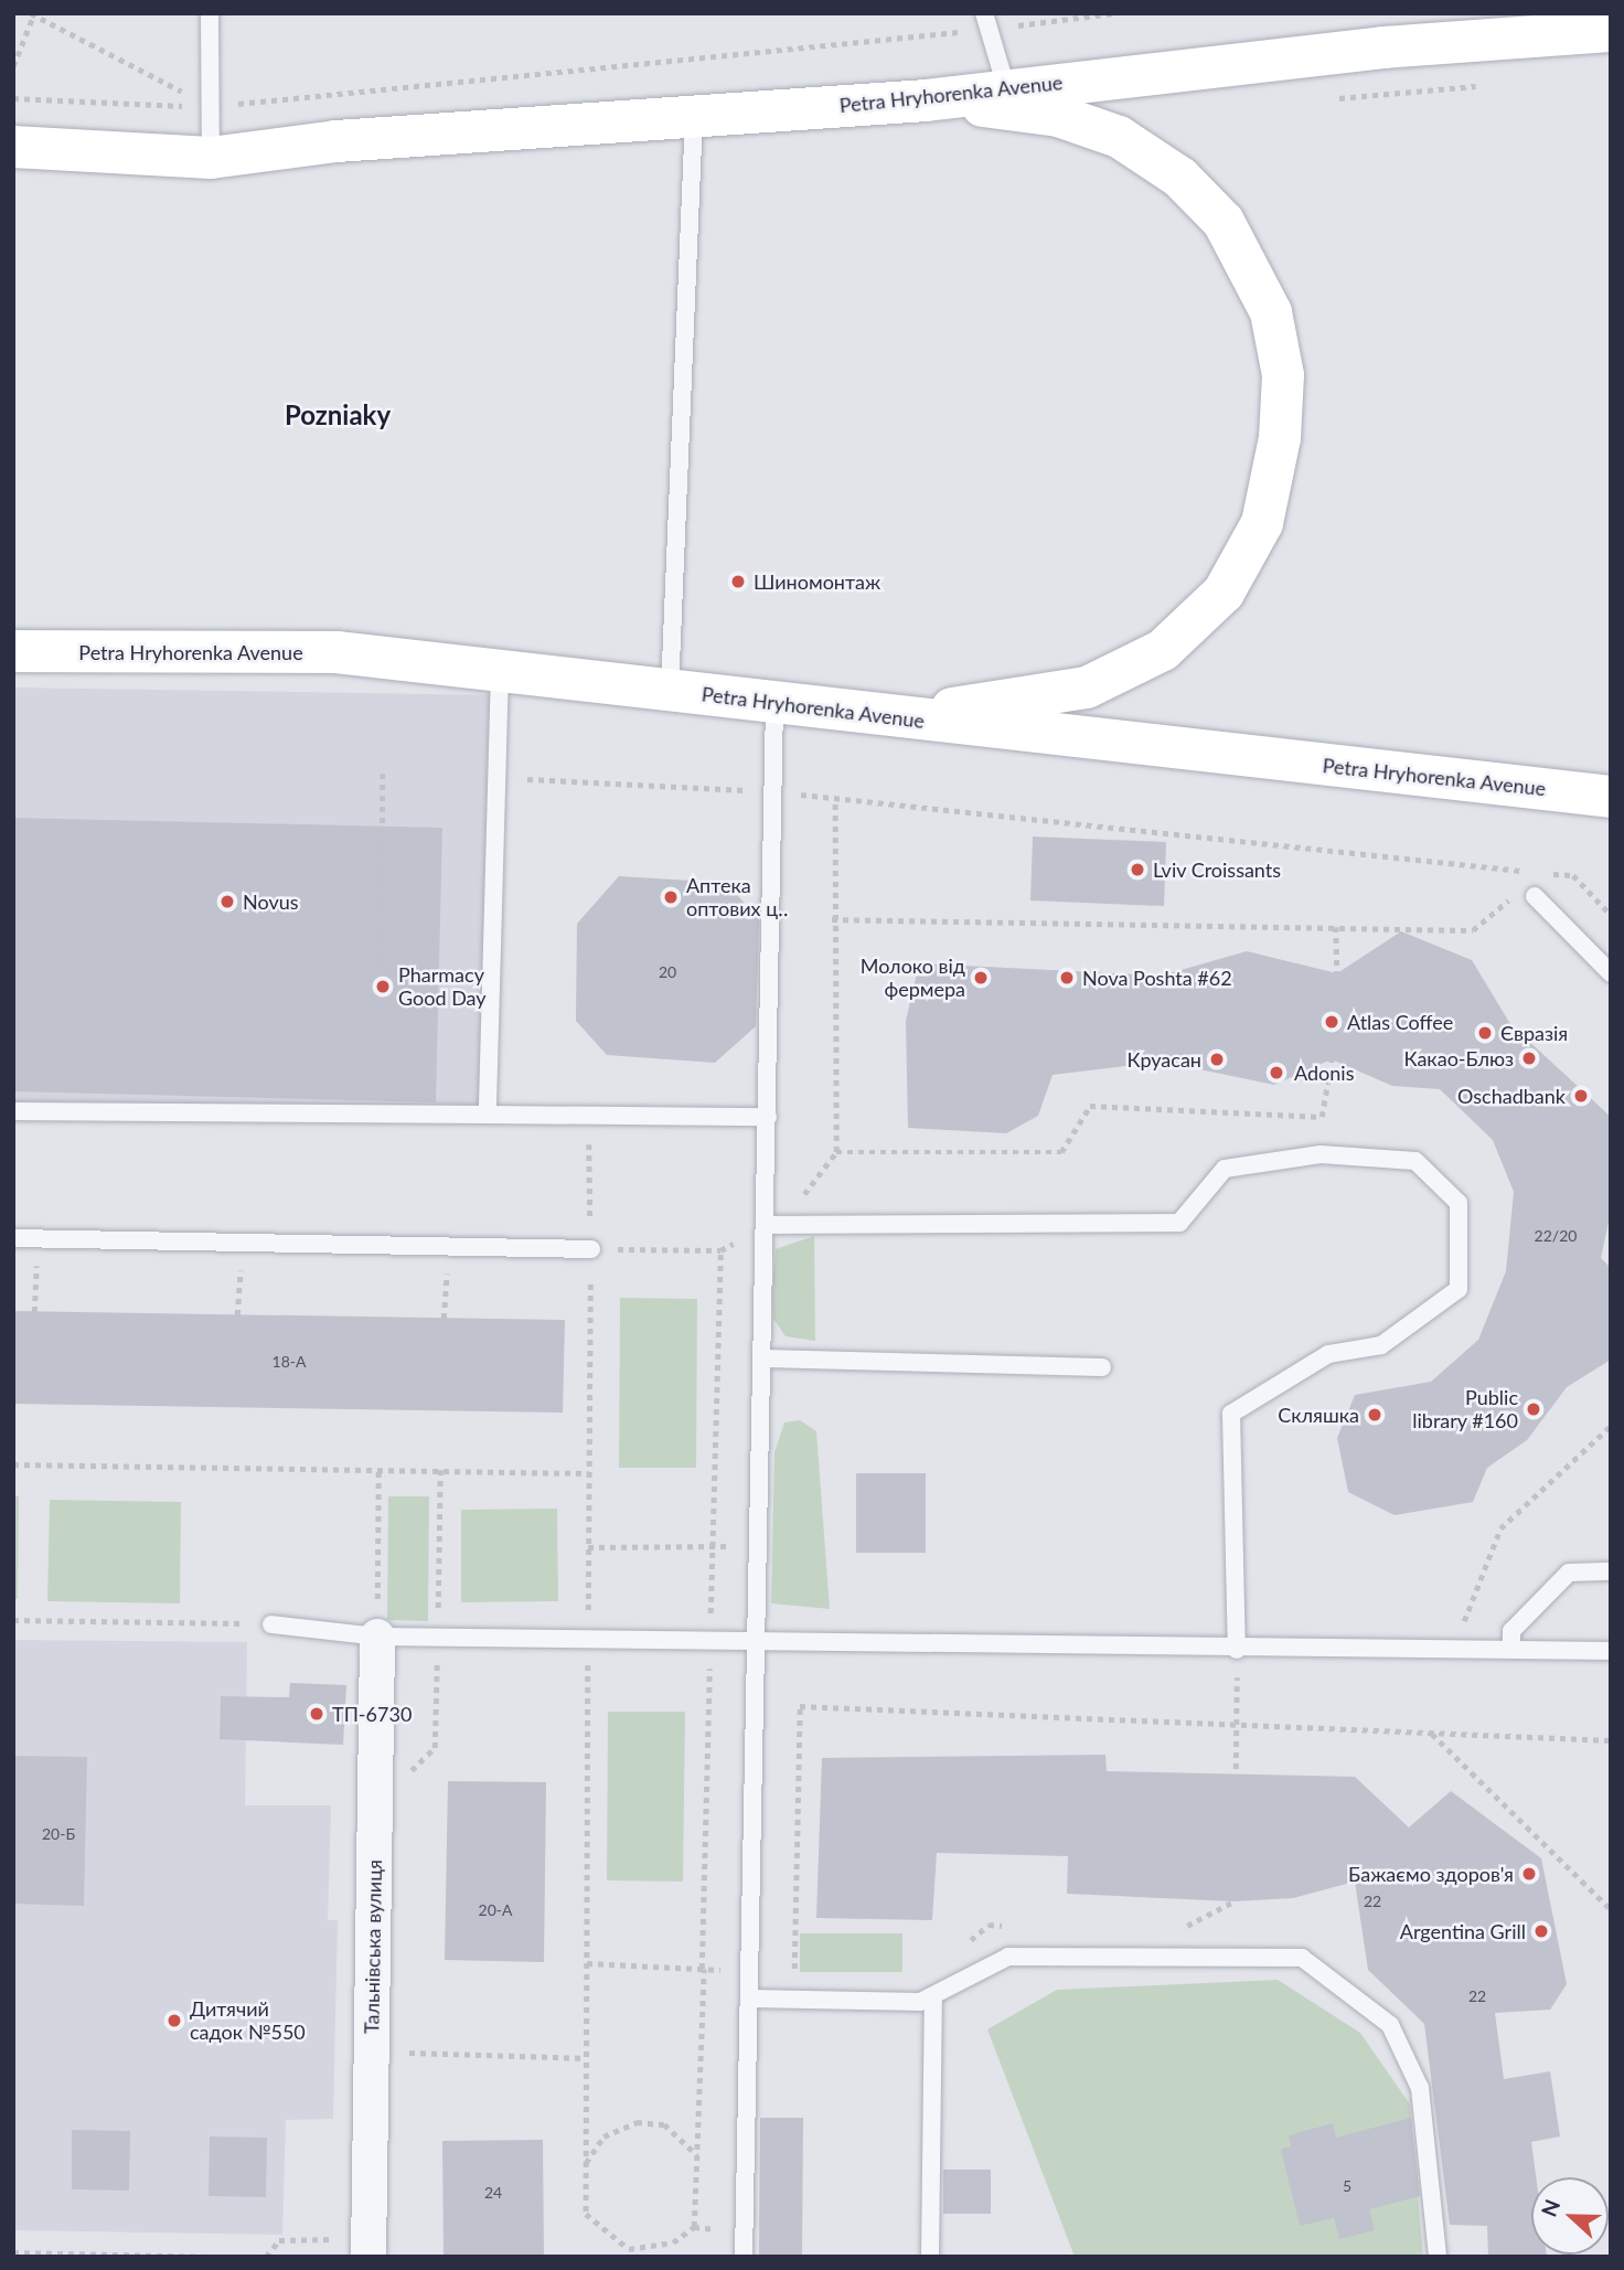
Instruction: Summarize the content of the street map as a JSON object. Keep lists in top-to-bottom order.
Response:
{
  "streets": {
    "main road": ["Petra Hryhorenka Avenue"],
    "street": ["Тальнівська вулиця"]
  },
  "districts": ["Pozniaky"],
  "places": [
    "Шиномонтаж",
    "Lviv Croissants",
    "Аптека оптових ц‥",
    "Novus",
    "Молоко від фермера",
    "Nova Poshta #62",
    "Pharmacy Good Day",
    "Atlas Coffee",
    "Євразія",
    "Какао-Блюз",
    "Круасан",
    "Adonis",
    "Oschadbank",
    "Public library #160",
    "Скляшка",
    "ТП-6730",
    "Бажаємо здоров'я",
    "Argentina Grill",
    "Дитячий садок №550"
  ],
  "house_numbers": [
    "20",
    "22/20",
    "18-А",
    "20-Б",
    "22",
    "20-А",
    "22",
    "5",
    "24"
  ],
  "north": "left"
}
